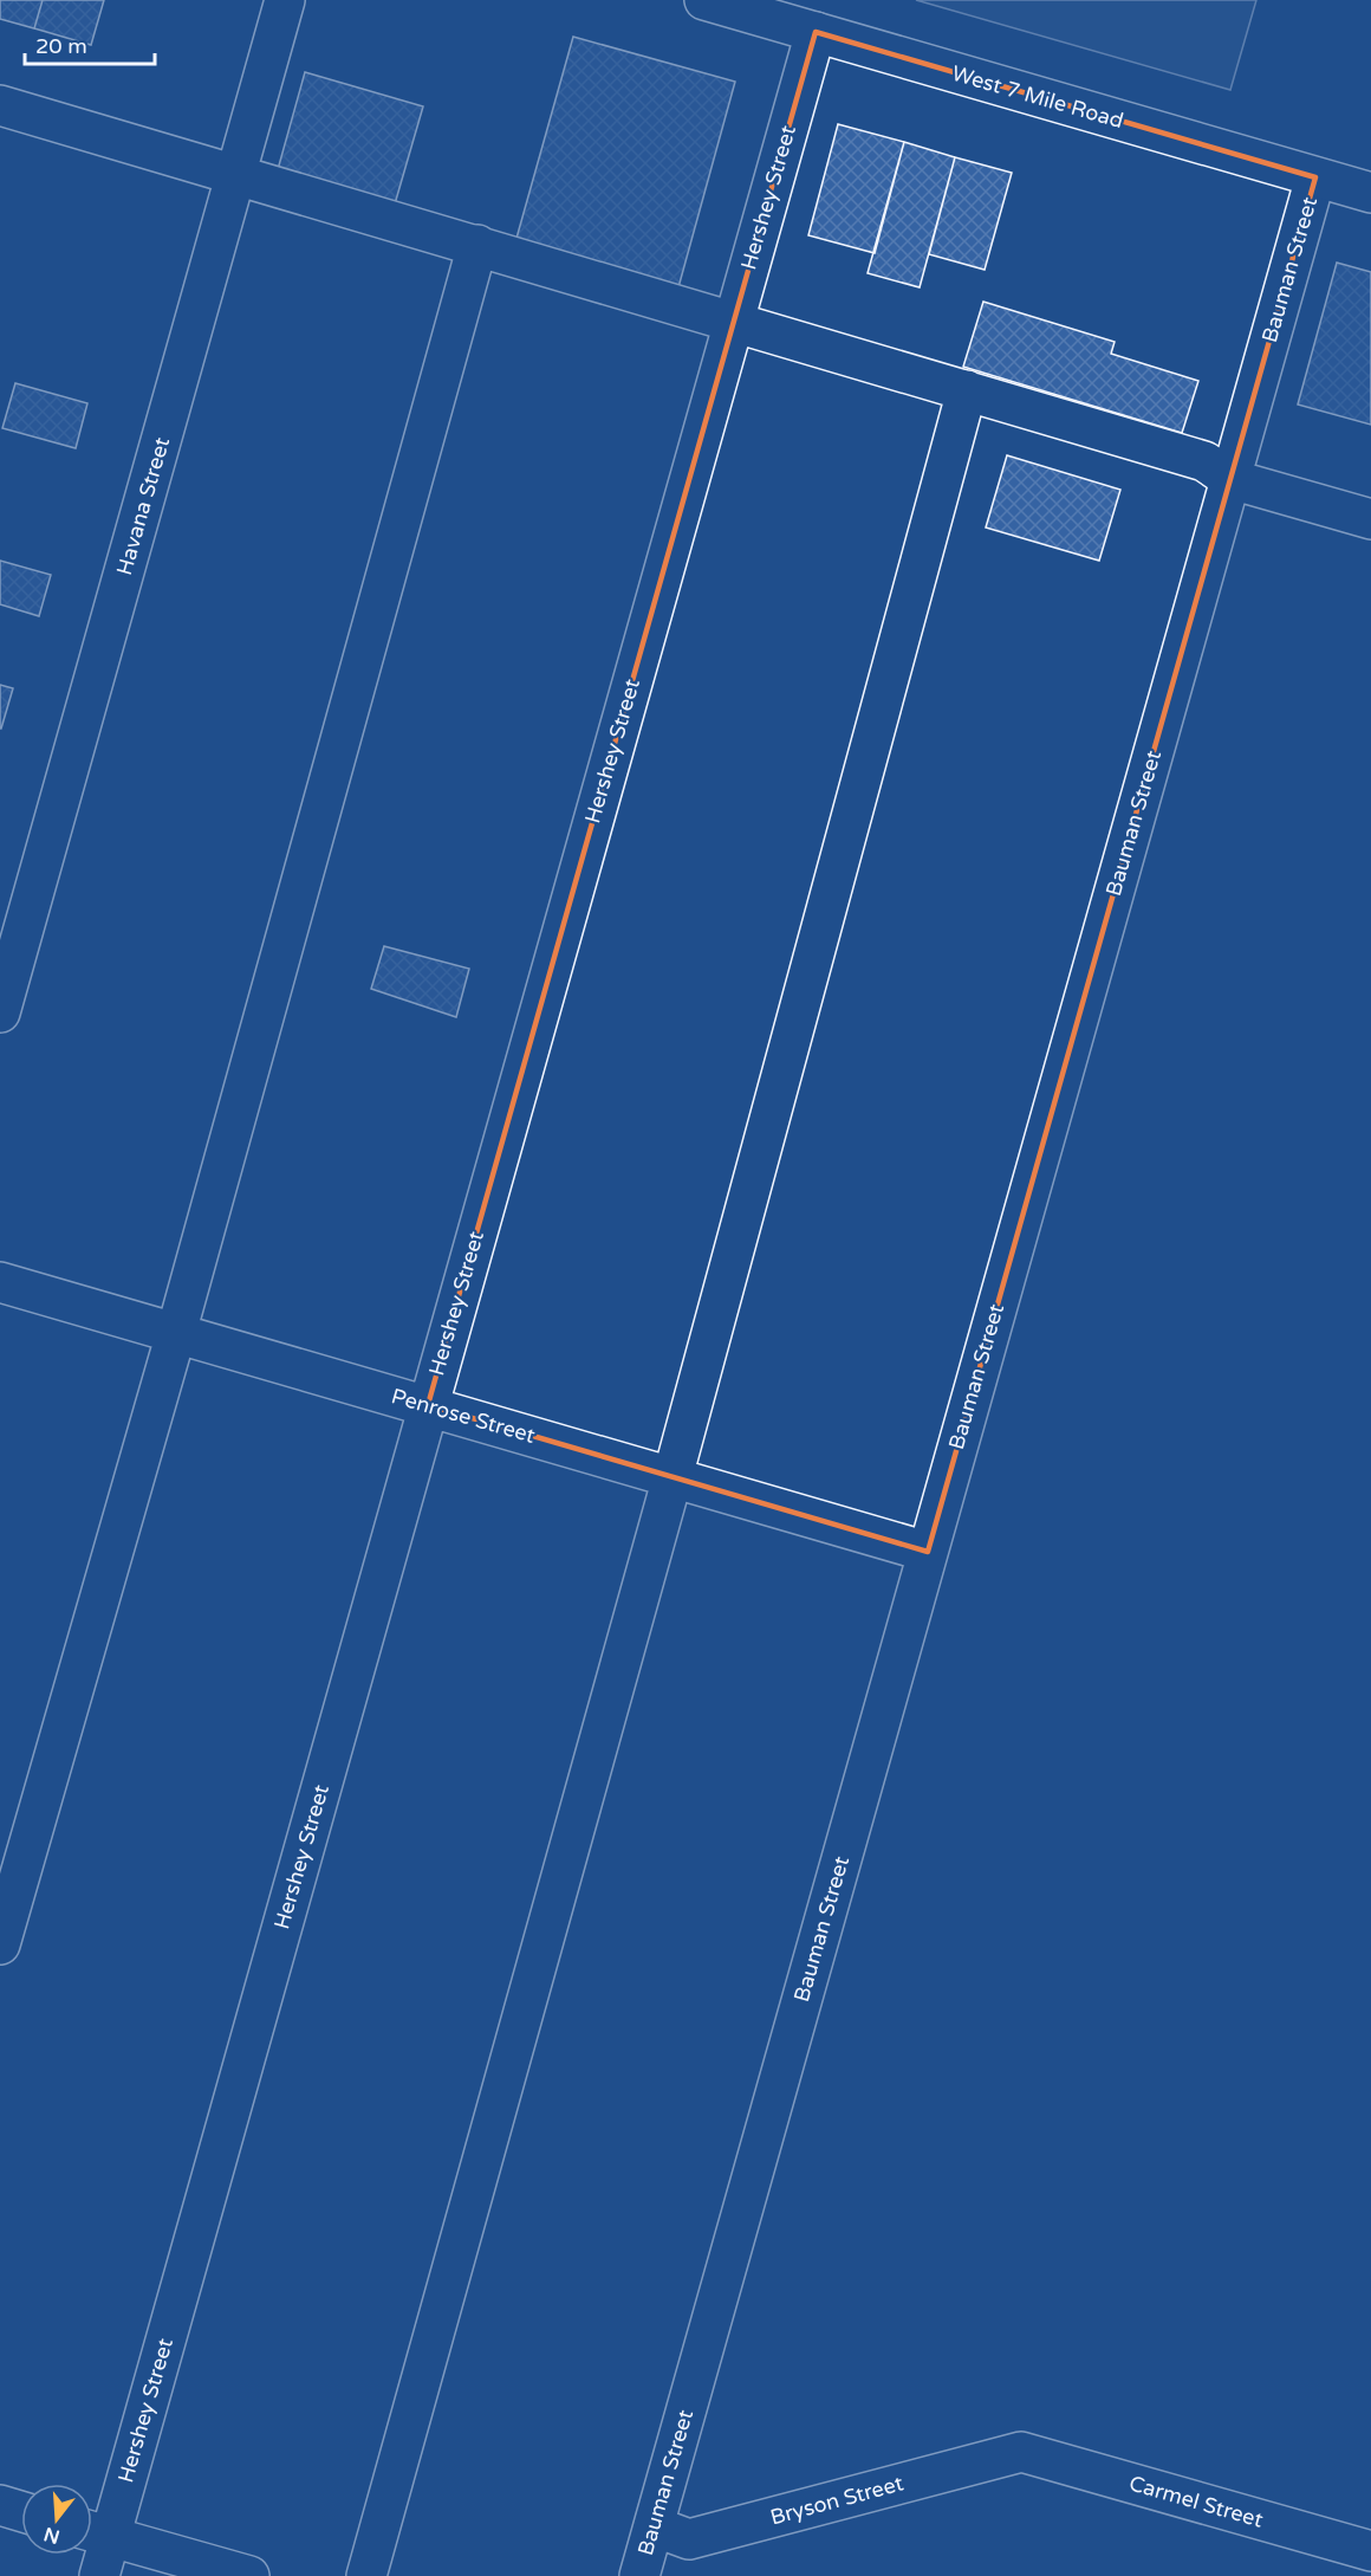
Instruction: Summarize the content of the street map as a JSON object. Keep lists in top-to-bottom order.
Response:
{
  "streets": {
    "street": [
      "West 7 Mile Road",
      "Hershey Street",
      "Bauman Street",
      "Havana Street",
      "Penrose Street",
      "Bryson Street",
      "Carmel Street"
    ]
  },
  "crossings": [
    ["West 7 Mile Road", "Hershey Street"],
    ["West 7 Mile Road", "Bauman Street"],
    ["Hershey Street", "Penrose Street"],
    ["Bauman Street", "Penrose Street"],
    ["Bauman Street", "Bryson Street"],
    ["Bryson Street", "Carmel Street"]
  ],
  "scale_bar": "20 m",
  "north": "bottom"
}
